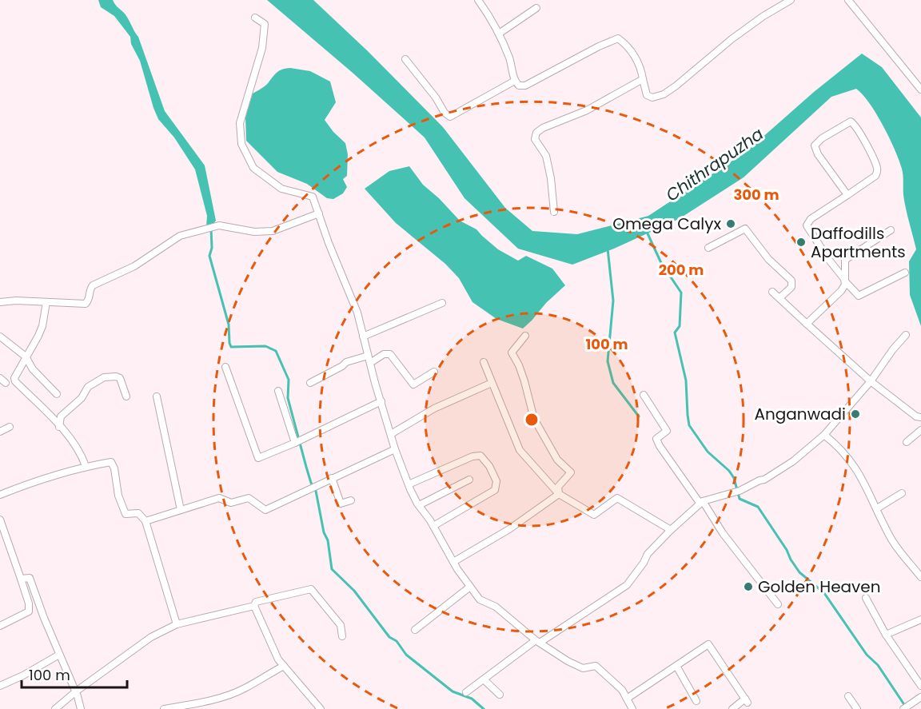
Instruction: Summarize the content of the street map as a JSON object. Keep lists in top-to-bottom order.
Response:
{
  "water": ["Chithrapuzha"],
  "places": [
    "Omega Calyx",
    "Daffodills Apartments",
    "Anganwadi",
    "Golden Heaven"
  ],
  "scale_bar": "100 m",
  "rings": ["300 m", "200 m", "100 m"]
}
